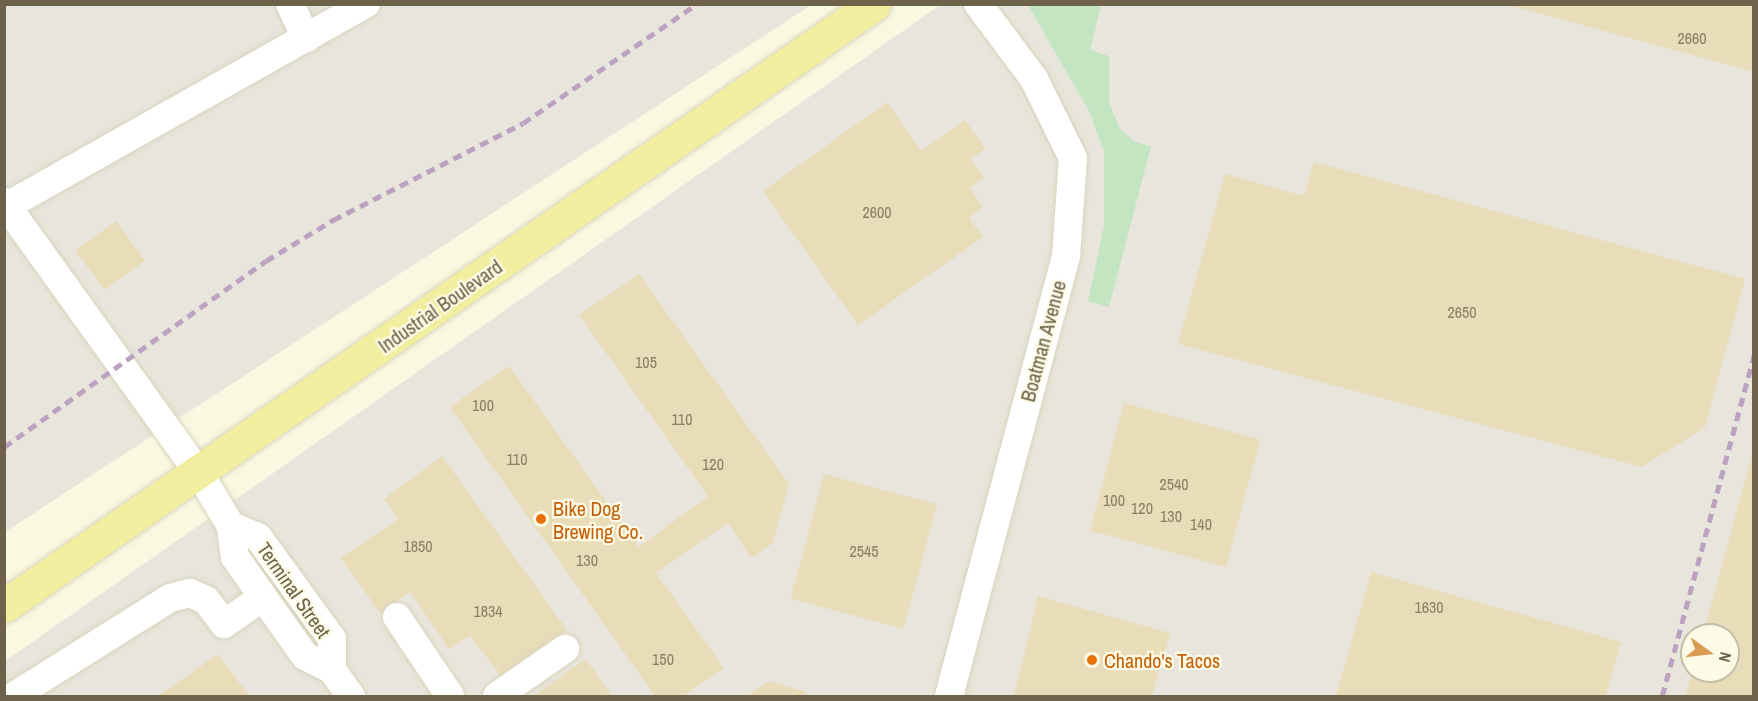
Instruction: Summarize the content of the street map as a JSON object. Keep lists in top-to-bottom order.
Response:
{
  "streets": {
    "main road": ["Industrial Boulevard"],
    "street": ["Boatman Avenue", "Terminal Street"]
  },
  "crossings": [
    ["Industrial Boulevard", "Terminal Street"]
  ],
  "places": ["Bike Dog Brewing Co.", "Chando's Tacos"],
  "house_numbers": [
    "2660",
    "2600",
    "2650",
    "105",
    "100",
    "110",
    "110",
    "120",
    "2540",
    "100",
    "120",
    "130",
    "140",
    "1850",
    "2545",
    "130",
    "1630",
    "1834",
    "150"
  ],
  "north": "right"
}
